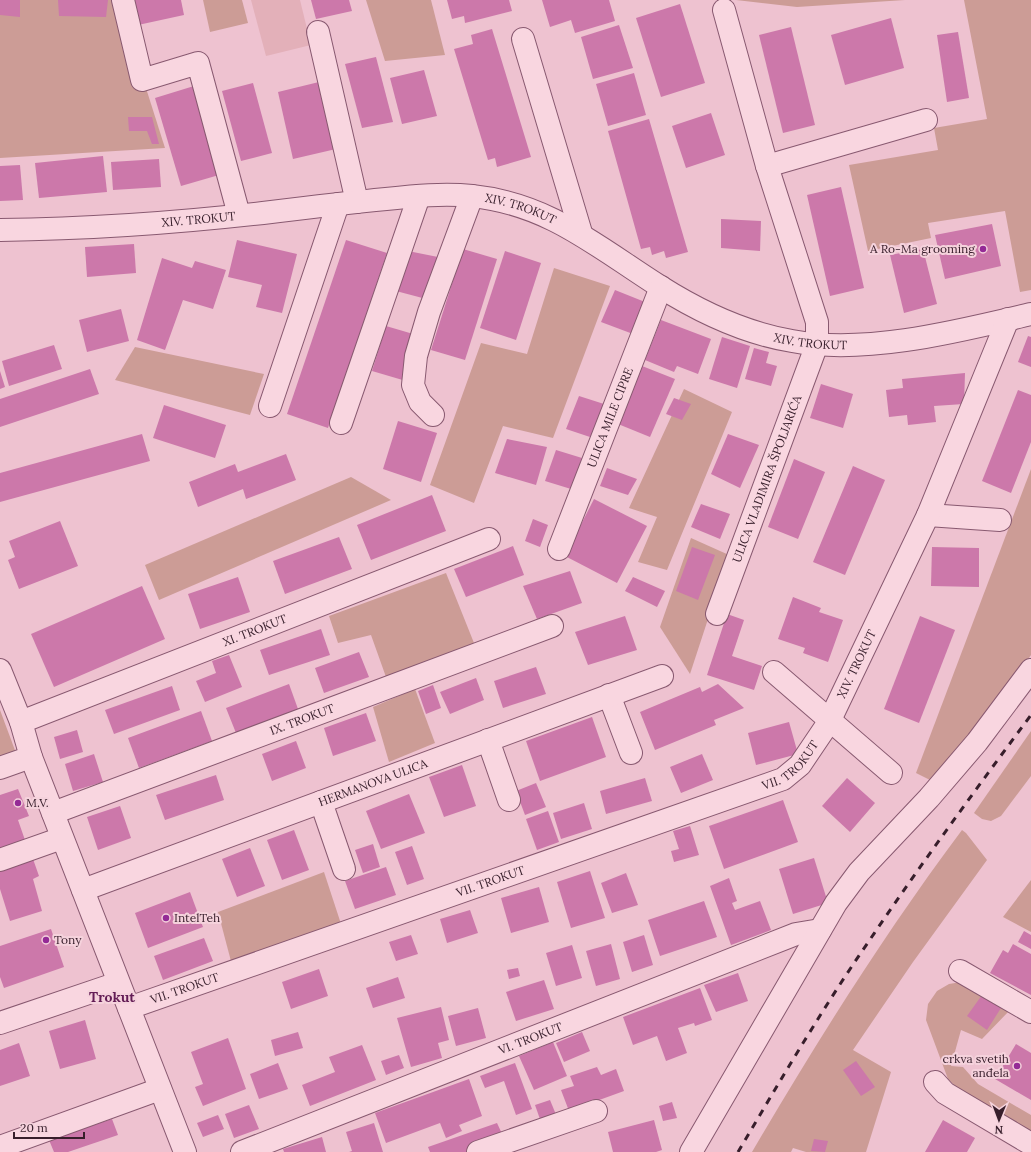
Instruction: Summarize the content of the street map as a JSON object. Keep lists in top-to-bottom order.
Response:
{
  "streets": {
    "street": [
      "XIV. TROKUT",
      "ULICA MILE CIPRE",
      "ULICA VLADIMIRA ŠPOLJARIĆA",
      "XI. TROKUT",
      "IX. TROKUT",
      "VII. TROKUT",
      "HERMANOVA ULICA",
      "VI. TROKUT"
    ]
  },
  "crossings": [
    ["XIV. TROKUT", "ULICA MILE CIPRE"],
    ["XIV. TROKUT", "ULICA VLADIMIRA ŠPOLJARIĆA"],
    ["XIV. TROKUT", "VII. TROKUT"]
  ],
  "districts": ["Trokut"],
  "places": [
    "A Ro-Ma grooming",
    "M.V.",
    "IntelTeh",
    "Tony",
    "crkva svetih anđela"
  ],
  "scale_bar": "20 m",
  "north": "bottom"
}
